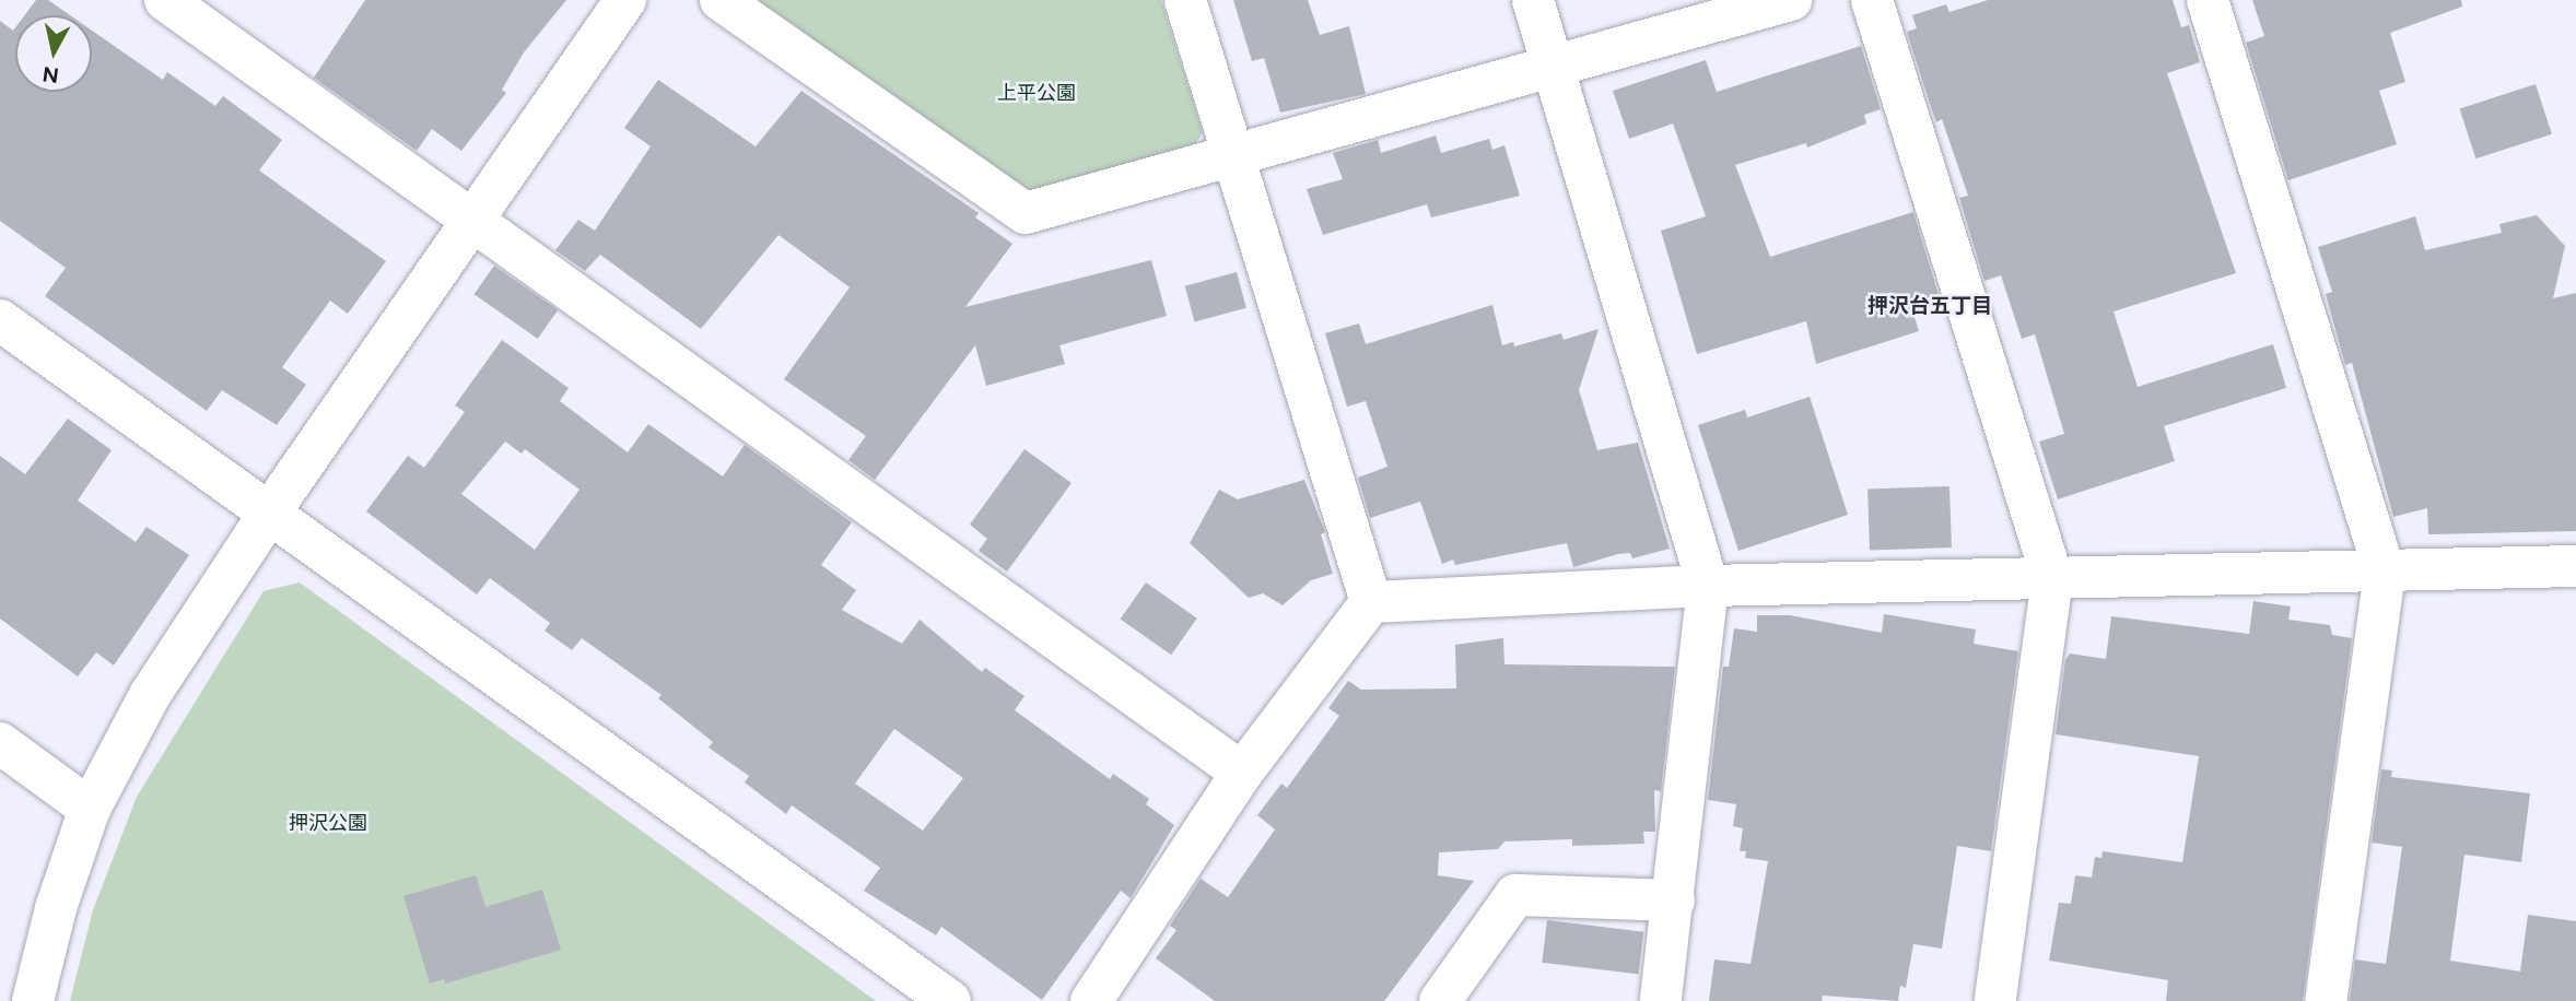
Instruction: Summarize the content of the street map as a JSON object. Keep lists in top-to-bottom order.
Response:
{
  "districts": ["押沢台五丁目"],
  "parks": ["上平公園", "押沢公園"],
  "north": "bottom"
}
